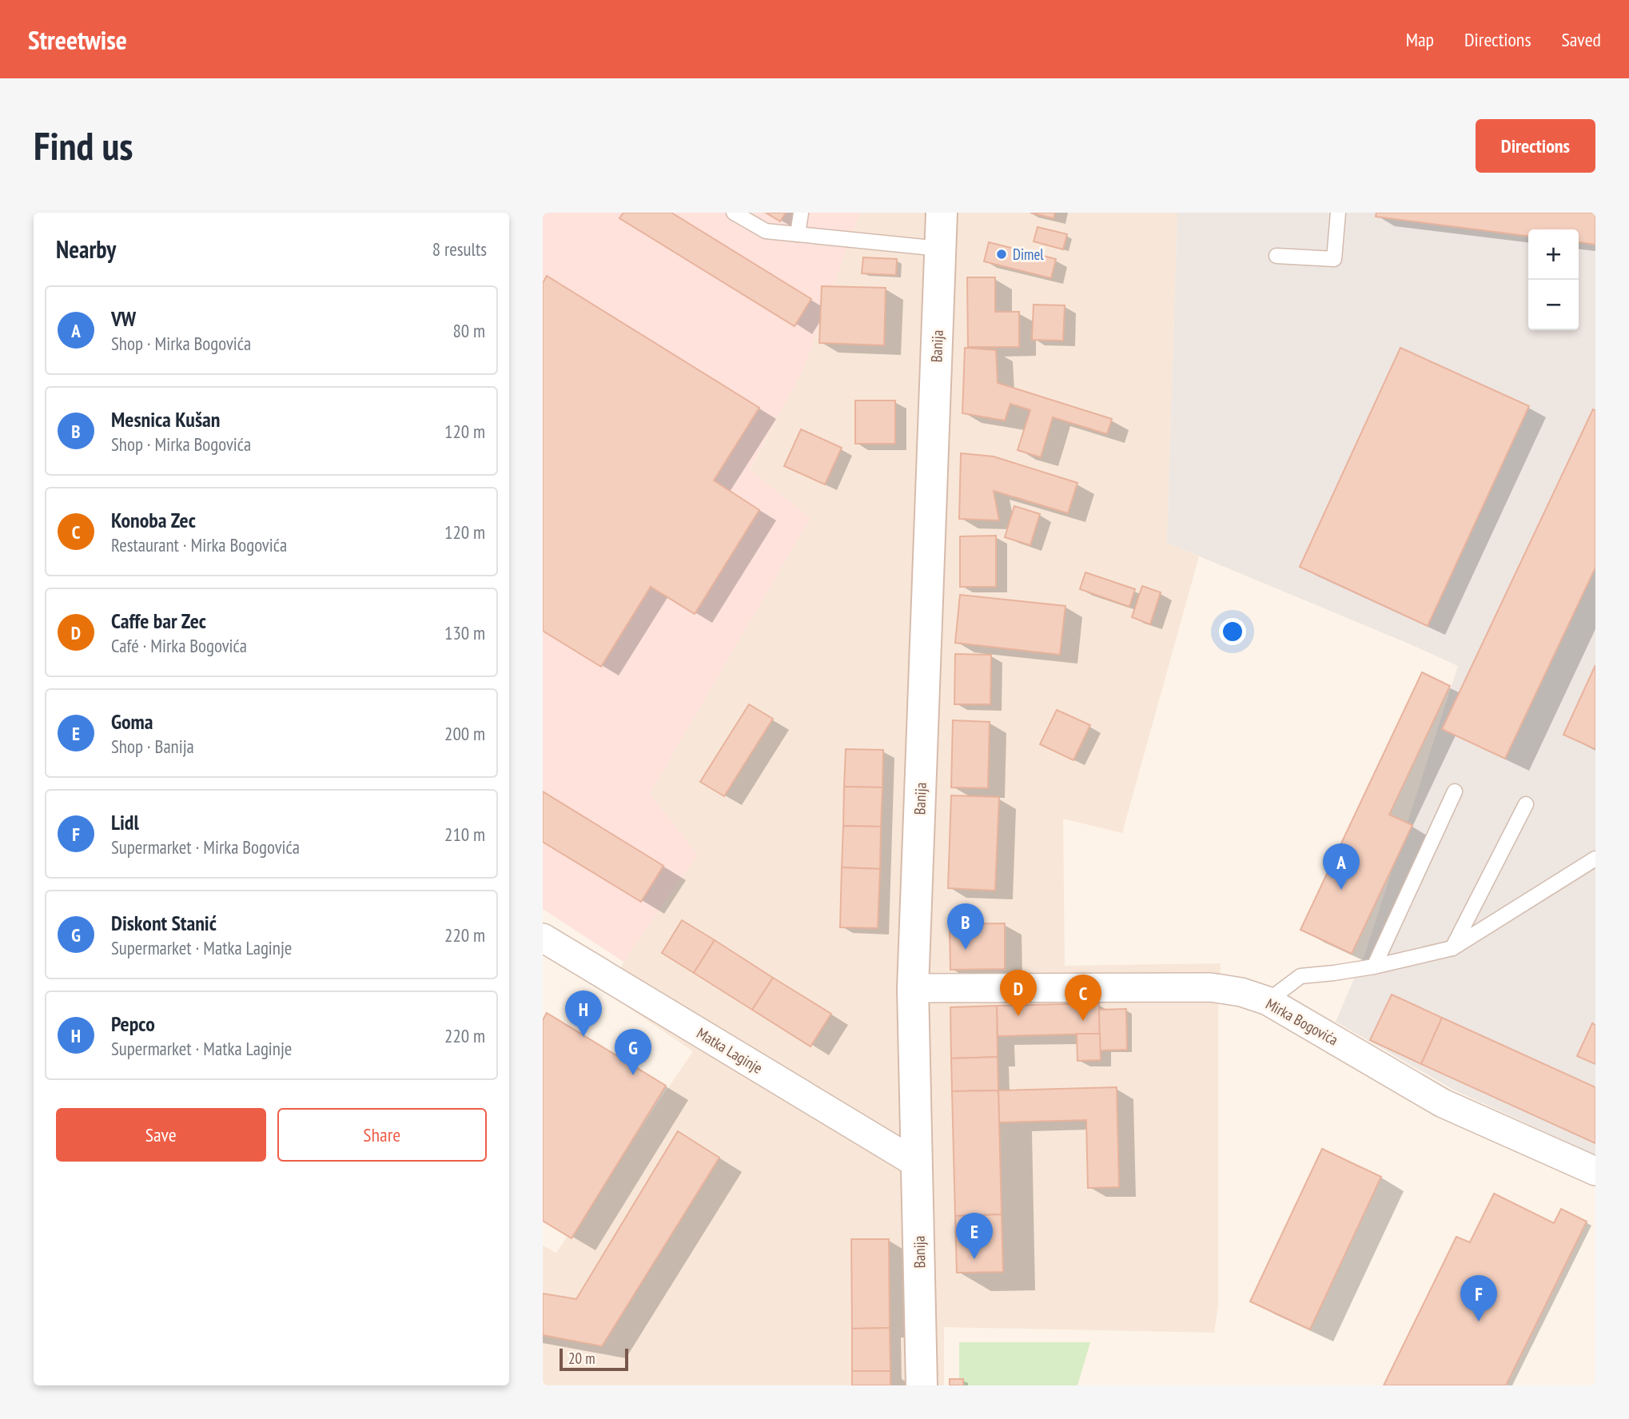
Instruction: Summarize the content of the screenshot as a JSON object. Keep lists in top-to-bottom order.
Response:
{
  "streets": {
    "main road": ["Banija"],
    "street": ["Mirka Bogovića", "Matka Laginje"]
  },
  "crossings": [
    ["Banija", "Mirka Bogovića"],
    ["Banija", "Matka Laginje"]
  ],
  "places": ["Dimel"],
  "scale_bar": "20 m",
  "page": {
    "header": "Streetwise",
    "nav": ["Map", "Directions", "Saved"],
    "buttons": [
      "Directions",
      ["Save", "Share"]
    ],
    "title": "Find us",
    "heading": ["Nearby", "8 results"],
    "map_buttons": ["+", "−"],
    "list": [
      {
        "mark": "A",
        "name": "VW",
        "note": "Shop · Mirka Bogovića",
        "value": "80 m"
      },
      {
        "mark": "B",
        "name": "Mesnica Kušan",
        "note": "Shop · Mirka Bogovića",
        "value": "120 m"
      },
      {
        "mark": "C",
        "name": "Konoba Zec",
        "note": "Restaurant · Mirka Bogovića",
        "value": "120 m"
      },
      {
        "mark": "D",
        "name": "Caffe bar Zec",
        "note": "Café · Mirka Bogovića",
        "value": "130 m"
      },
      {
        "mark": "E",
        "name": "Goma",
        "note": "Shop · Banija",
        "value": "200 m"
      },
      {
        "mark": "F",
        "name": "Lidl",
        "note": "Supermarket · Mirka Bogovića",
        "value": "210 m"
      },
      {
        "mark": "G",
        "name": "Diskont Stanić",
        "note": "Supermarket · Matka Laginje",
        "value": "220 m"
      },
      {
        "mark": "H",
        "name": "Pepco",
        "note": "Supermarket · Matka Laginje",
        "value": "220 m"
      }
    ],
    "pins": [
      "A",
      "B",
      "D",
      "C",
      "H",
      "G",
      "E",
      "F"
    ],
    "scale": "20 m"
  }
}
